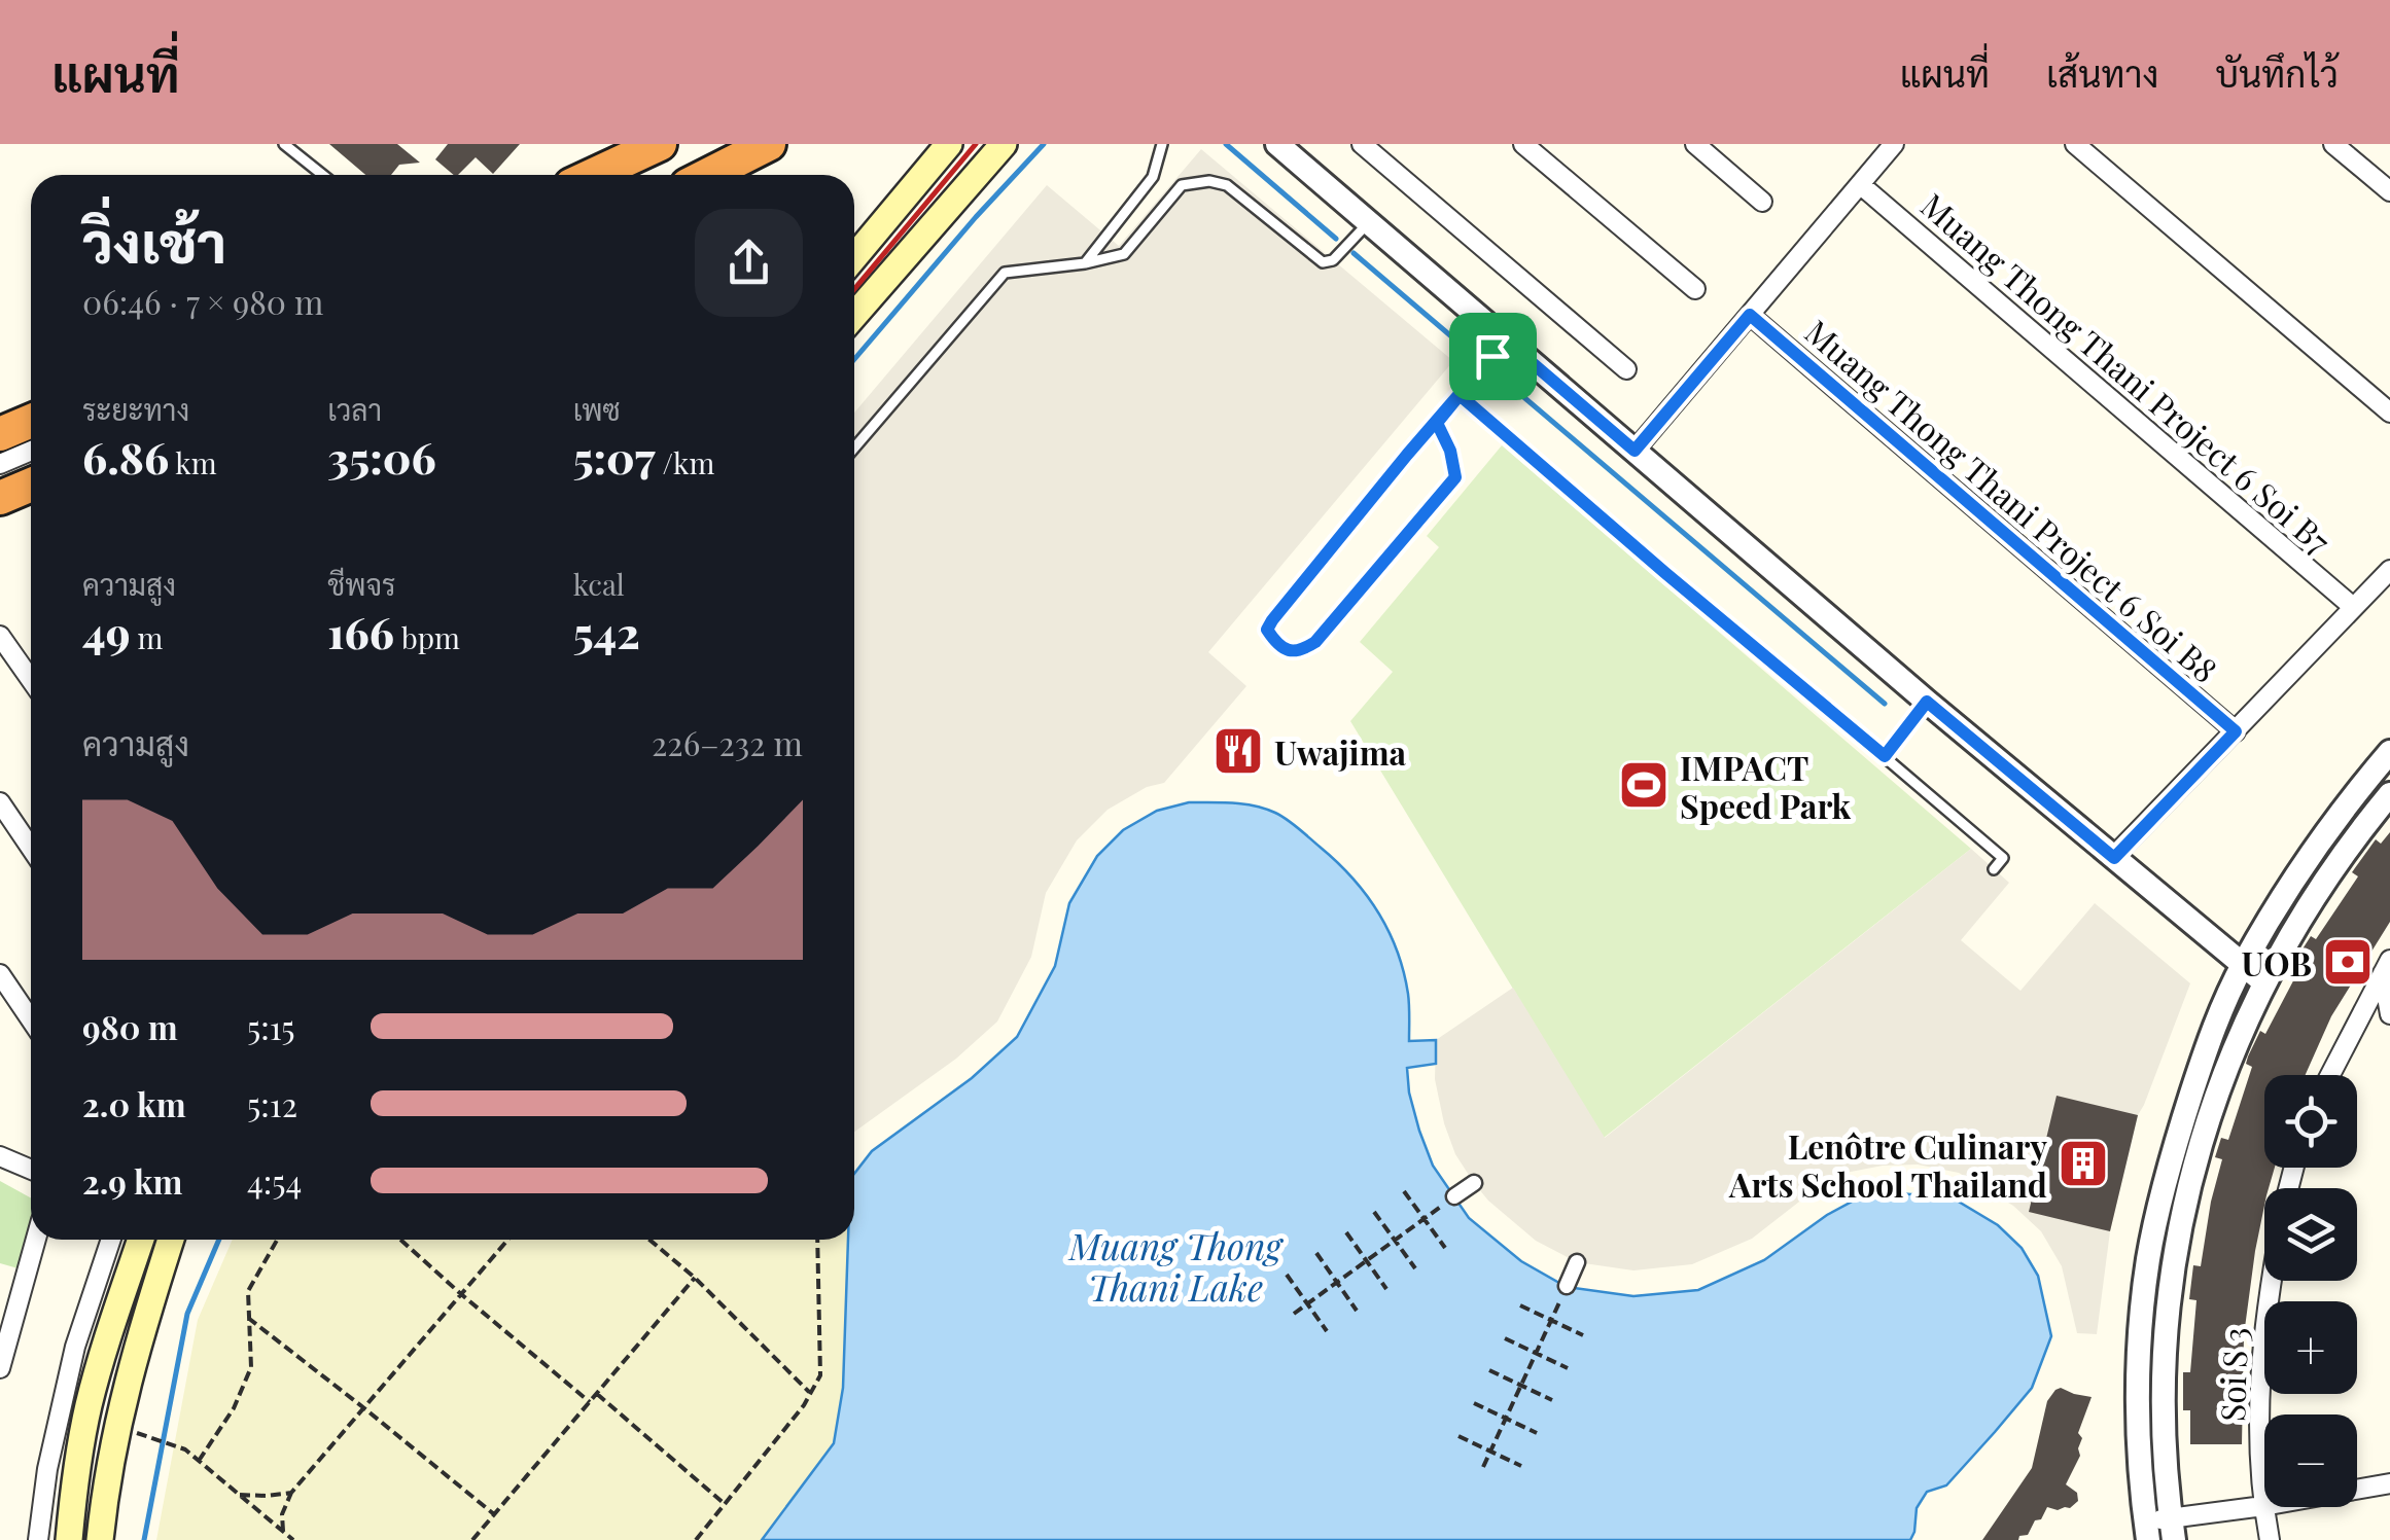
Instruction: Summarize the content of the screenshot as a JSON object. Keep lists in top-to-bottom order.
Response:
{
  "streets": {
    "street": ["Muang Thong Thani Project 6 Soi B7", "Muang Thong Thani Project 6 Soi B8", "Soi S 3"]
  },
  "water": ["Muang Thong Thani Lake"],
  "places": {
    "restaurant": ["Uwajima"],
    "sports": ["IMPACT Speed Park"],
    "bank": ["UOB"],
    "building": ["Lenôtre Culinary Arts School Thailand"]
  },
  "page": {
    "header": "แผนที่",
    "nav": ["แผนที่", "เส้นทาง", "บันทึกไว้"],
    "heading": ["วิ่งเช้า", "06:46 · 7 × 980 m"],
    "stats": [
      ["ระยะทาง", "6.86 km"],
      ["เวลา", "35:06"],
      ["เพซ", "5:07 /km"],
      ["ความสูง", "49 m"],
      ["ชีพจร", "166 bpm"],
      ["kcal", "542"]
    ],
    "chart": ["ความสูง", "226–232 m"],
    "list": [
      {
        "name": "980 m",
        "note": "5:15"
      },
      {
        "name": "2.0 km",
        "note": "5:12"
      },
      {
        "name": "2.9 km",
        "note": "4:54"
      }
    ],
    "map_buttons": ["+", "−"]
  }
}
